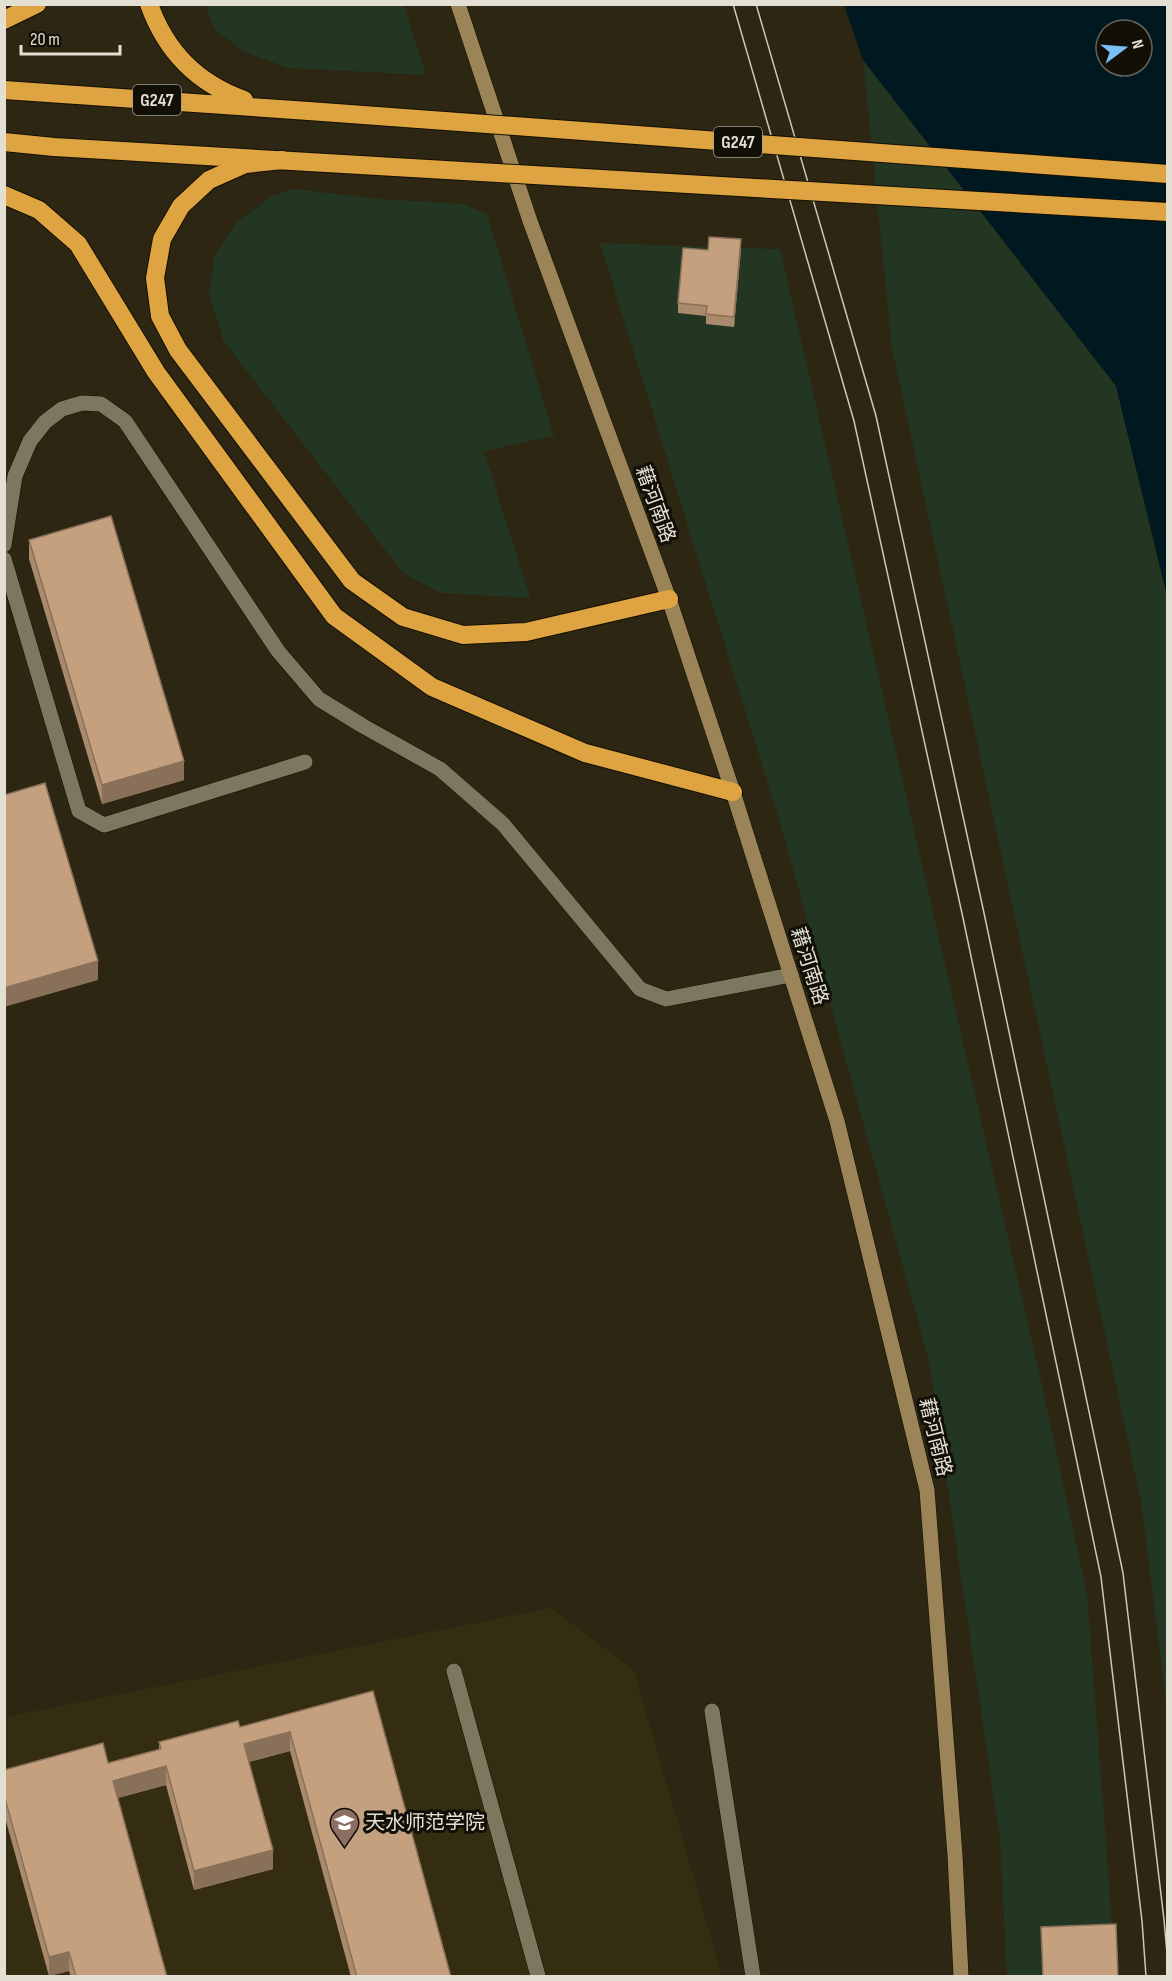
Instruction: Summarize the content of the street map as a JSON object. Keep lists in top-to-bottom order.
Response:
{
  "streets": {
    "highway": ["G247"],
    "main road": ["藉河南路"]
  },
  "places": {
    "school or university": ["天水师范学院"]
  },
  "scale_bar": "20 m",
  "north": "right"
}
